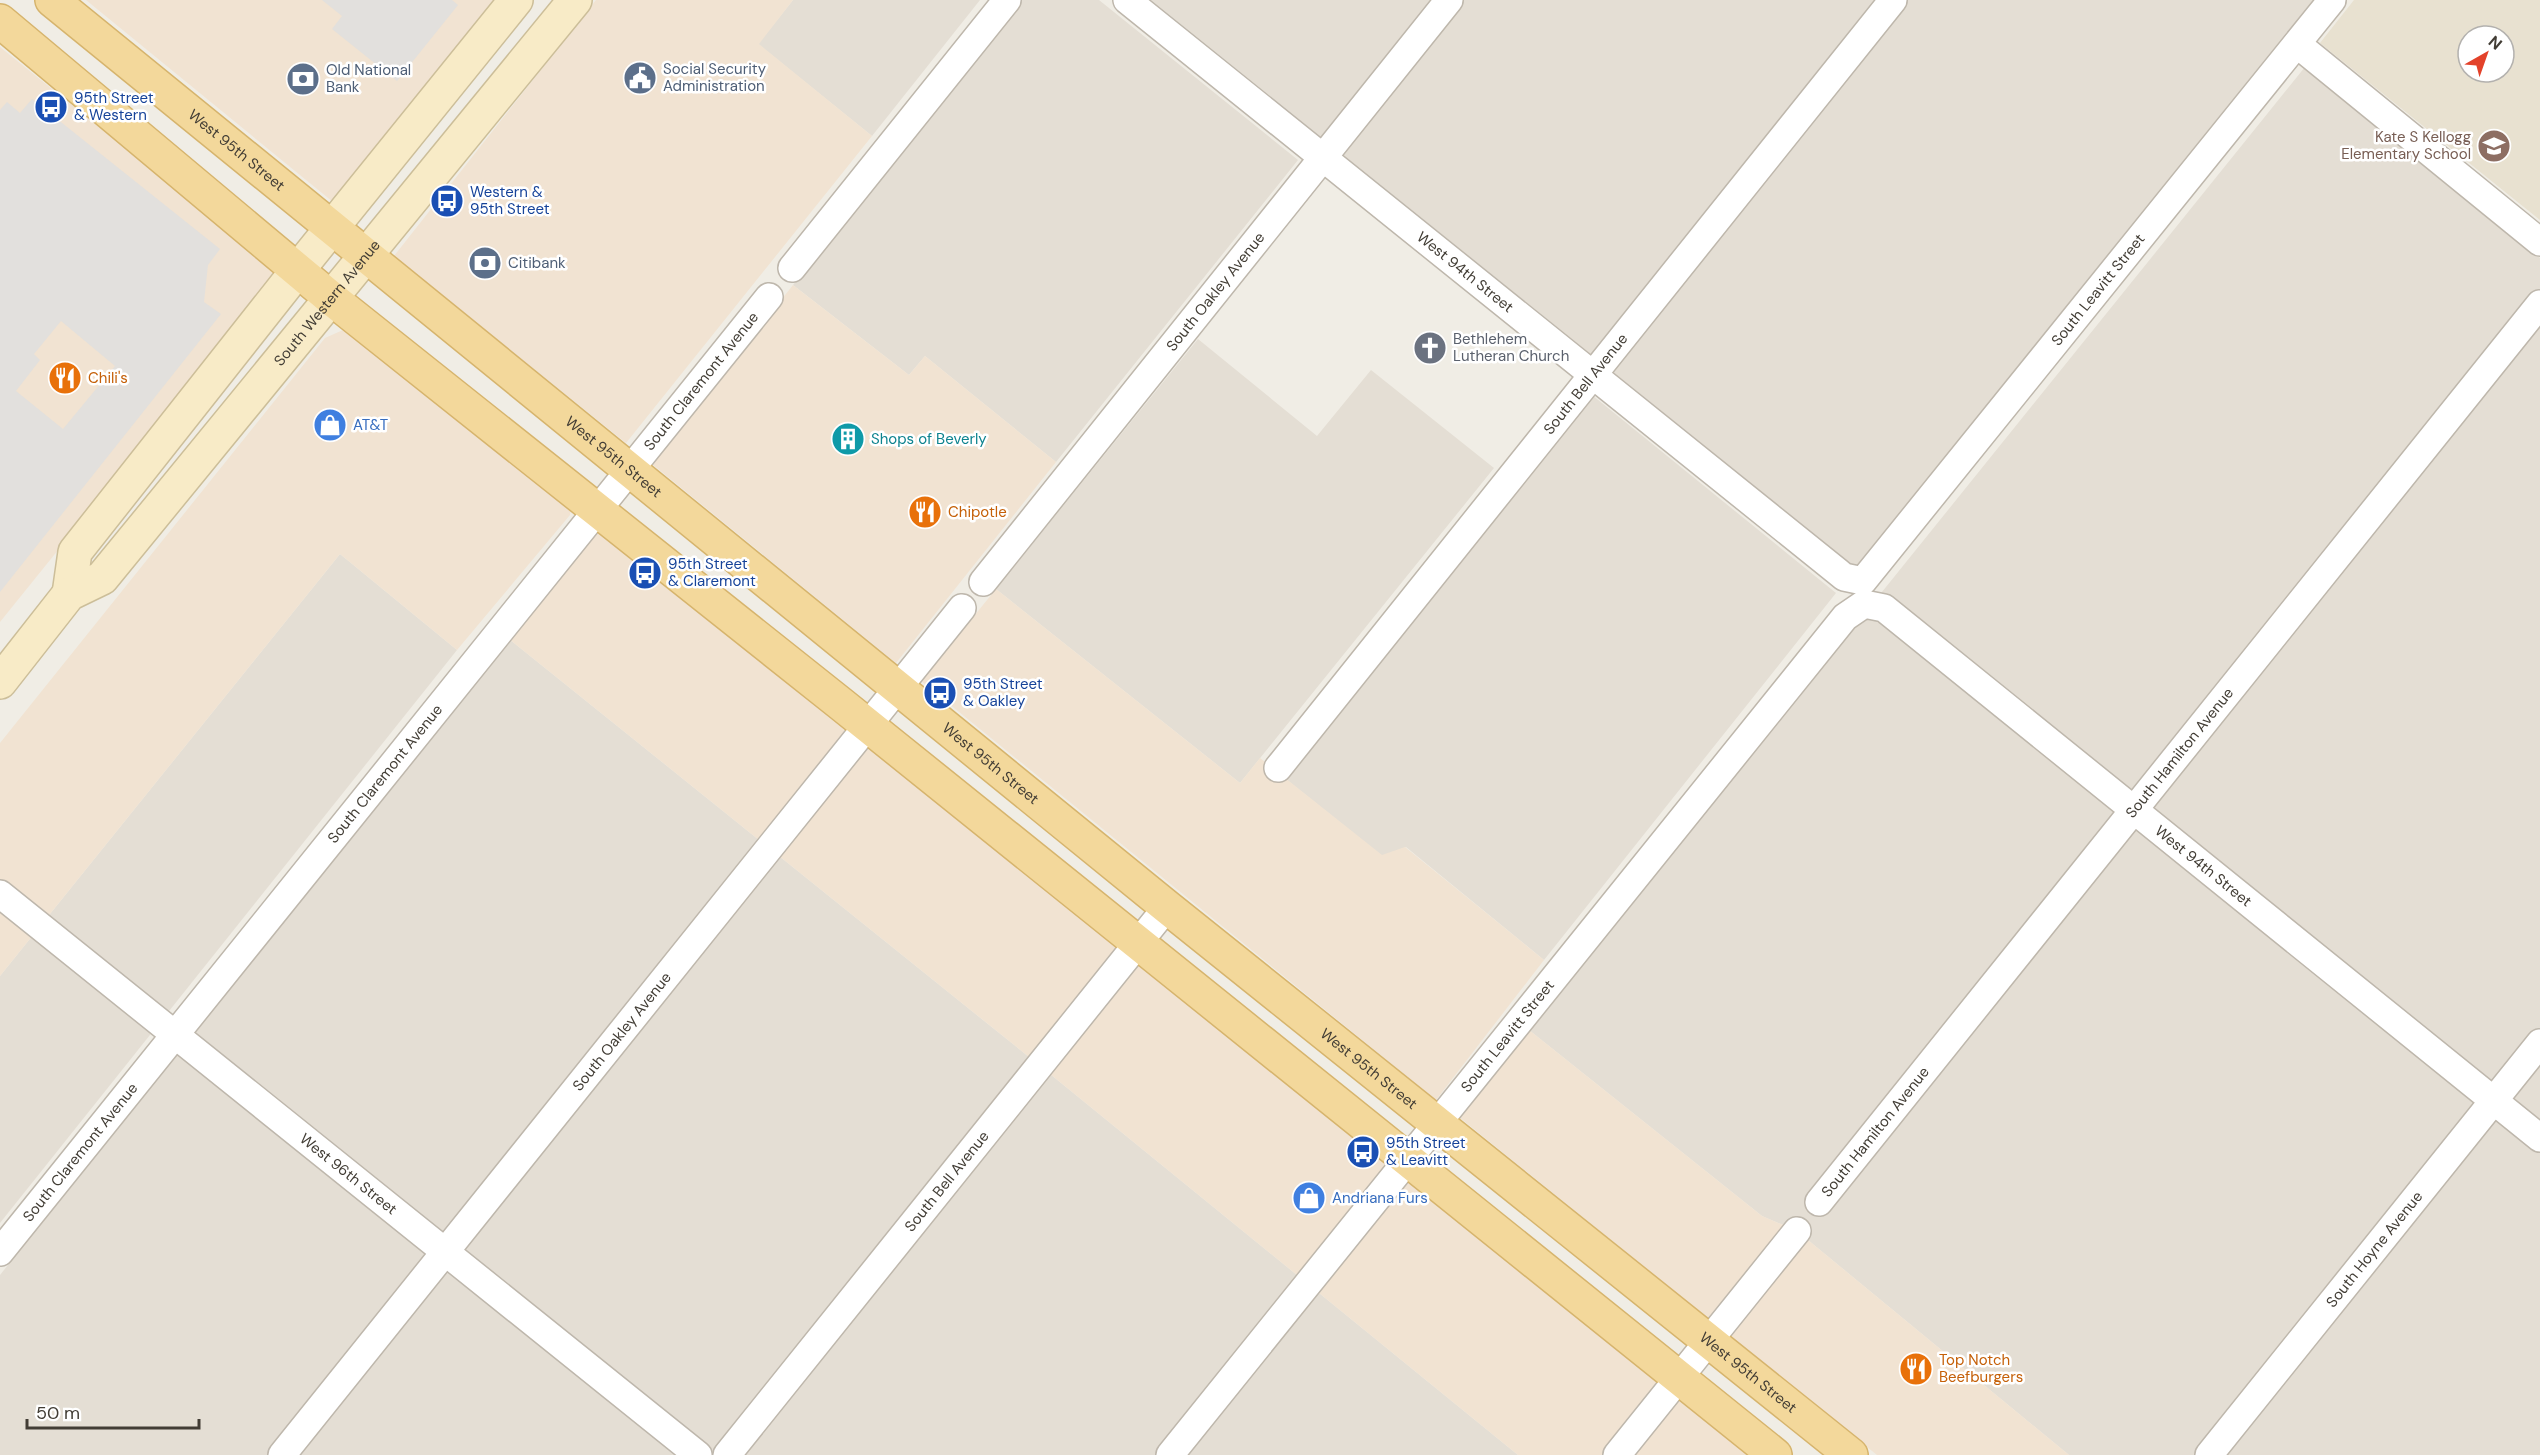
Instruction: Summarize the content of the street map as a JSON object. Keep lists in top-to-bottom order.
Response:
{
  "streets": {
    "main road": ["West 95th Street", "South Western Avenue"],
    "street": [
      "West 94th Street",
      "South Leavitt Street",
      "South Oakley Avenue",
      "South Claremont Avenue",
      "South Bell Avenue",
      "South Hamilton Avenue",
      "West 96th Street",
      "South Hoyne Avenue"
    ]
  },
  "crossings": [
    ["West 95th Street", "South Leavitt Street"],
    ["West 95th Street", "South Oakley Avenue"],
    ["West 95th Street", "South Western Avenue"],
    ["West 95th Street", "South Claremont Avenue"],
    ["West 95th Street", "South Bell Avenue"],
    ["West 94th Street", "South Leavitt Street"],
    ["West 94th Street", "South Oakley Avenue"],
    ["West 94th Street", "South Bell Avenue"],
    ["West 94th Street", "South Hamilton Avenue"],
    ["West 94th Street", "South Hoyne Avenue"],
    ["South Oakley Avenue", "West 96th Street"],
    ["South Claremont Avenue", "West 96th Street"]
  ],
  "places": {
    "public building": ["Social Security Administration"],
    "bank": ["Old National Bank", "Citibank"],
    "bus stop": [
      "95th Street & Western",
      "Western & 95th Street",
      "95th Street & Claremont",
      "95th Street & Oakley",
      "95th Street & Leavitt"
    ],
    "school or university": ["Kate S Kellogg Elementary School"],
    "church": ["Bethlehem Lutheran Church"],
    "restaurant": ["Chili's", "Chipotle", "Top Notch Beefburgers"],
    "shop": ["AT&T", "Andriana Furs"],
    "building": ["Shops of Beverly"]
  },
  "scale_bar": "50 m",
  "north": "top right"
}
